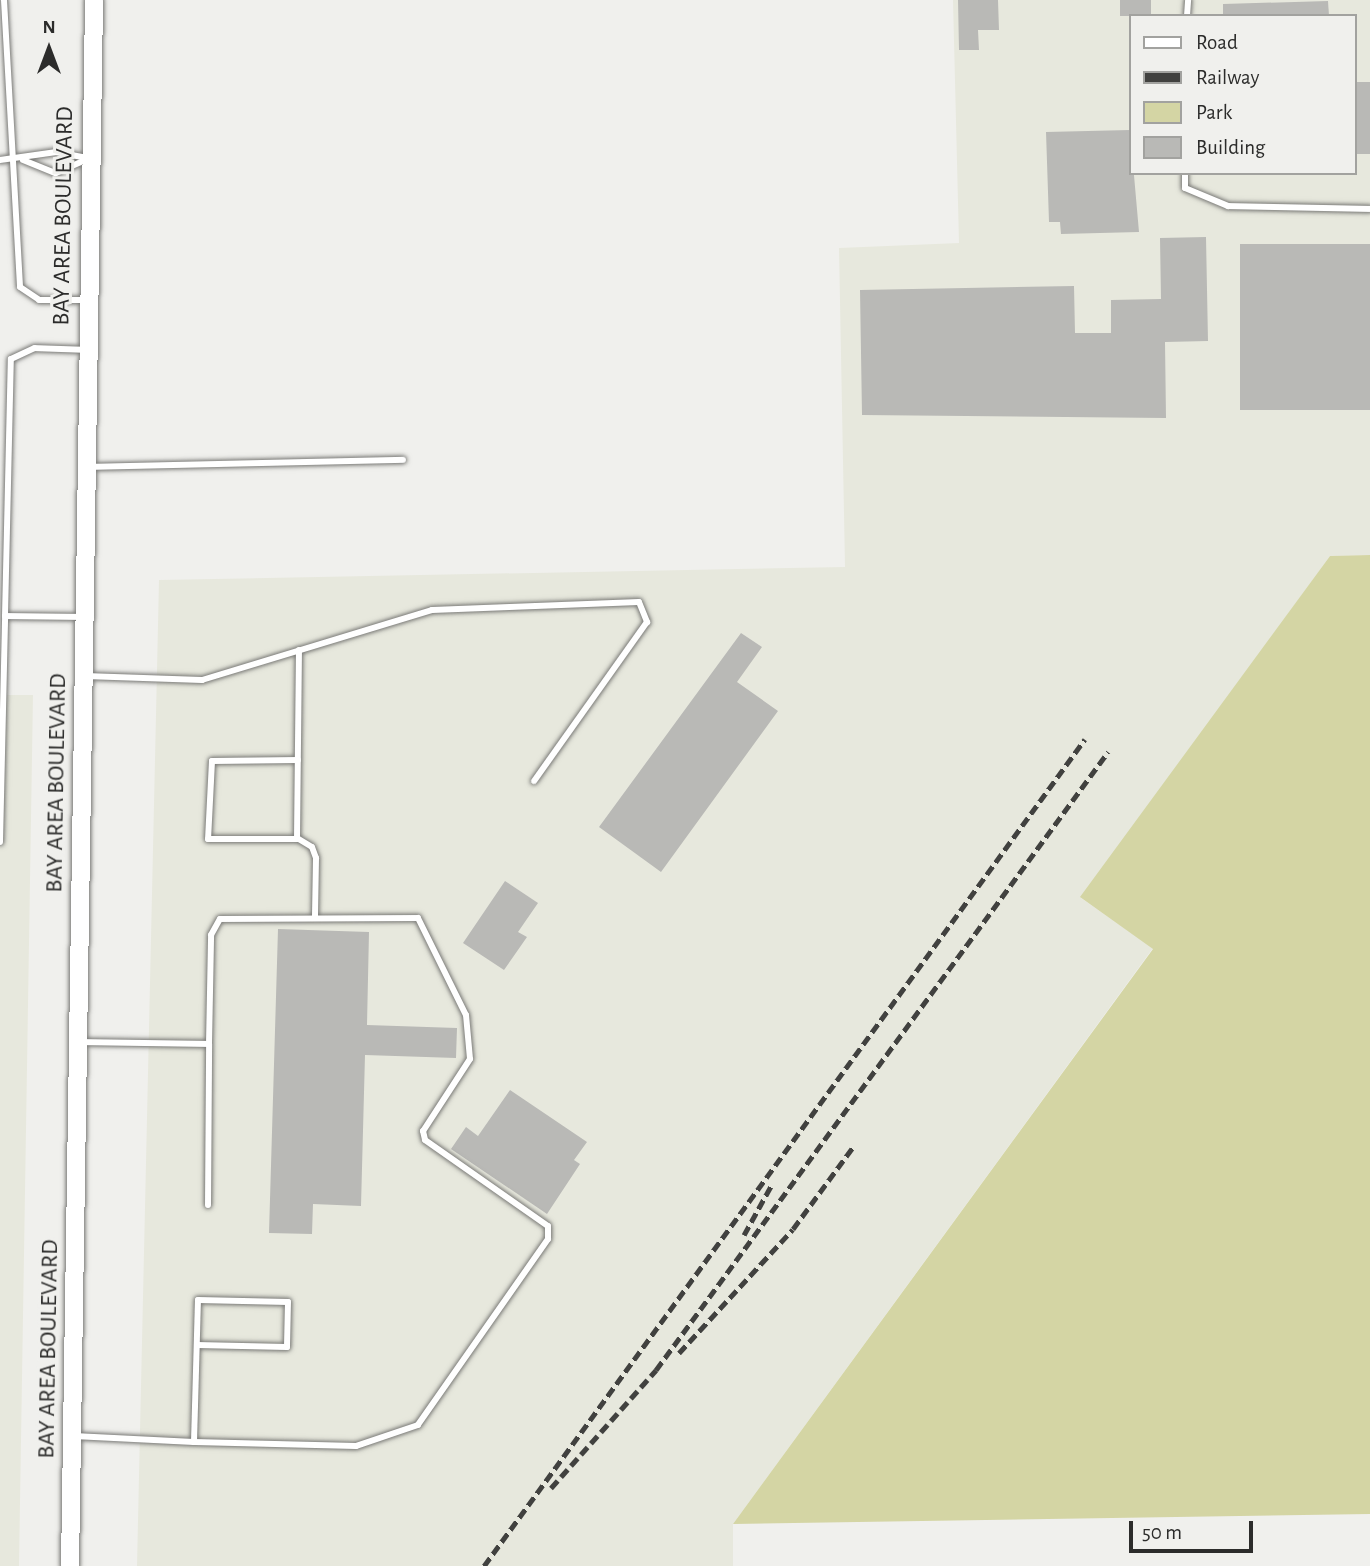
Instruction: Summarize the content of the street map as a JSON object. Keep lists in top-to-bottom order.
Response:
{
  "streets": {
    "main road": ["BAY AREA BOULEVARD"]
  },
  "legend": [
    "Road",
    "Railway",
    "Park",
    "Building"
  ],
  "scale_bar": "50 m",
  "north": "top"
}
